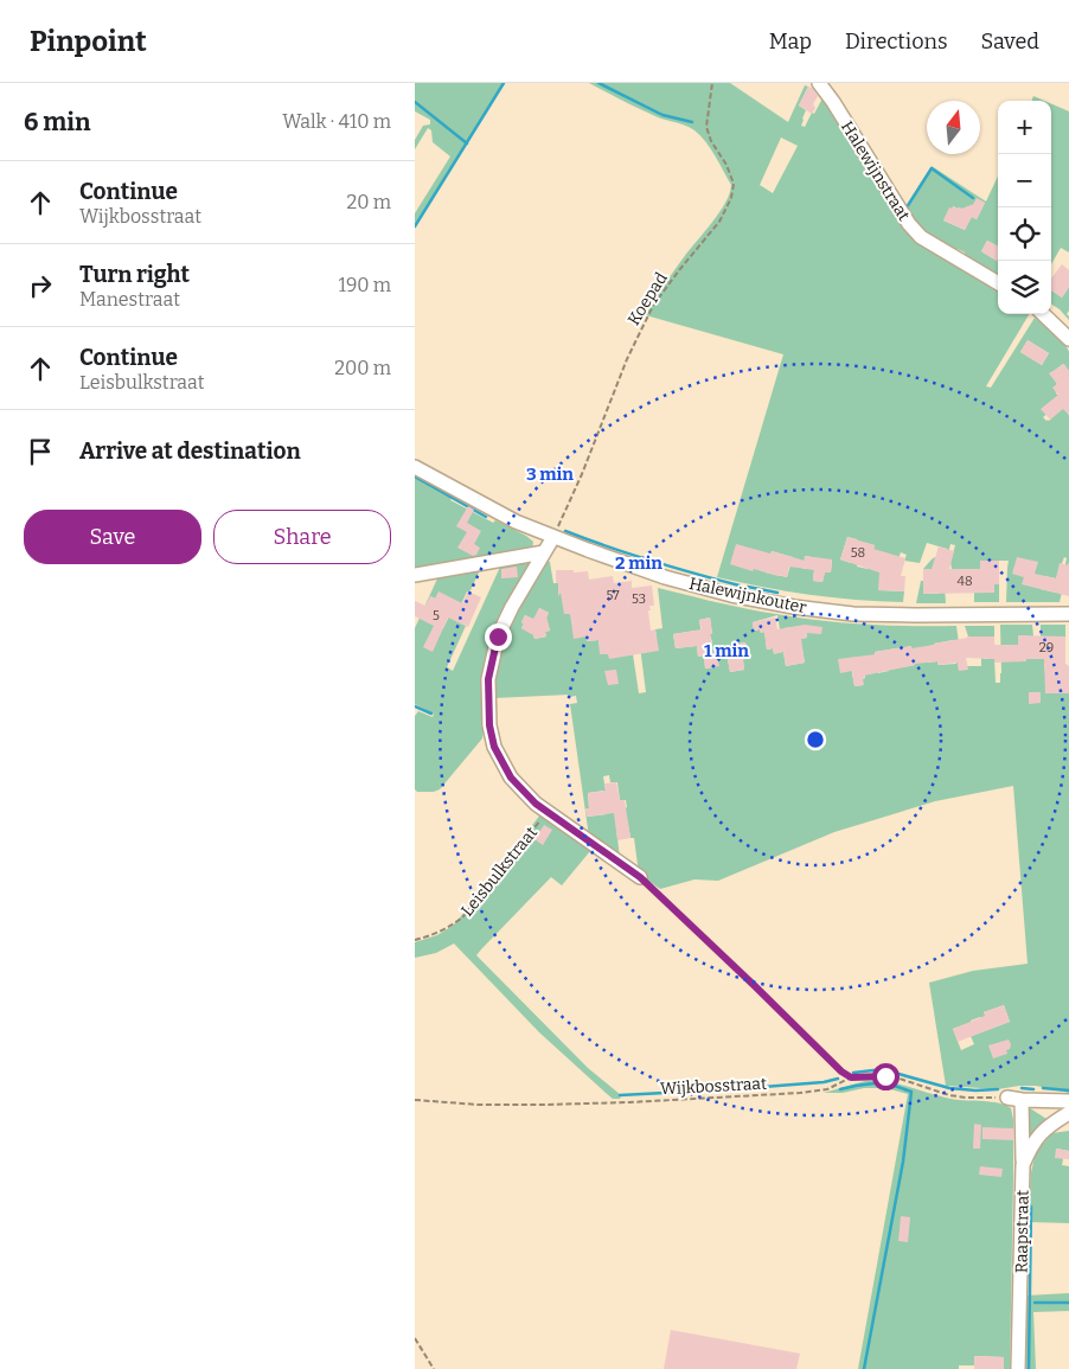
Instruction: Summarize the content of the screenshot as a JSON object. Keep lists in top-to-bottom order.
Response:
{
  "streets": {
    "street": [
      "Halewijnstraat",
      "Halewijnkouter",
      "Leisbulkstraat",
      "Raapstraat"
    ],
    "path": ["Koepad", "Wijkbosstraat"]
  },
  "crossings": [
    ["Koepad", "Halewijnkouter"],
    ["Koepad", "Leisbulkstraat"],
    ["Halewijnkouter", "Leisbulkstraat"]
  ],
  "house_numbers": [
    "58",
    "48",
    "57",
    "53",
    "5",
    "29"
  ],
  "north": "top",
  "page": {
    "header": "Pinpoint",
    "nav": ["Map", "Directions", "Saved"],
    "heading": ["6 min", "Walk · 410 m"],
    "map_buttons": ["+", "−"],
    "list": [
      ["Continue", "Wijkbosstraat", "20 m"],
      ["Turn right", "Manestraat", "190 m"],
      ["Continue", "Leisbulkstraat", "200 m"],
      "Arrive at destination"
    ],
    "buttons": ["Save", "Share"]
  },
  "rings": ["3 min", "2 min", "1 min"]
}
